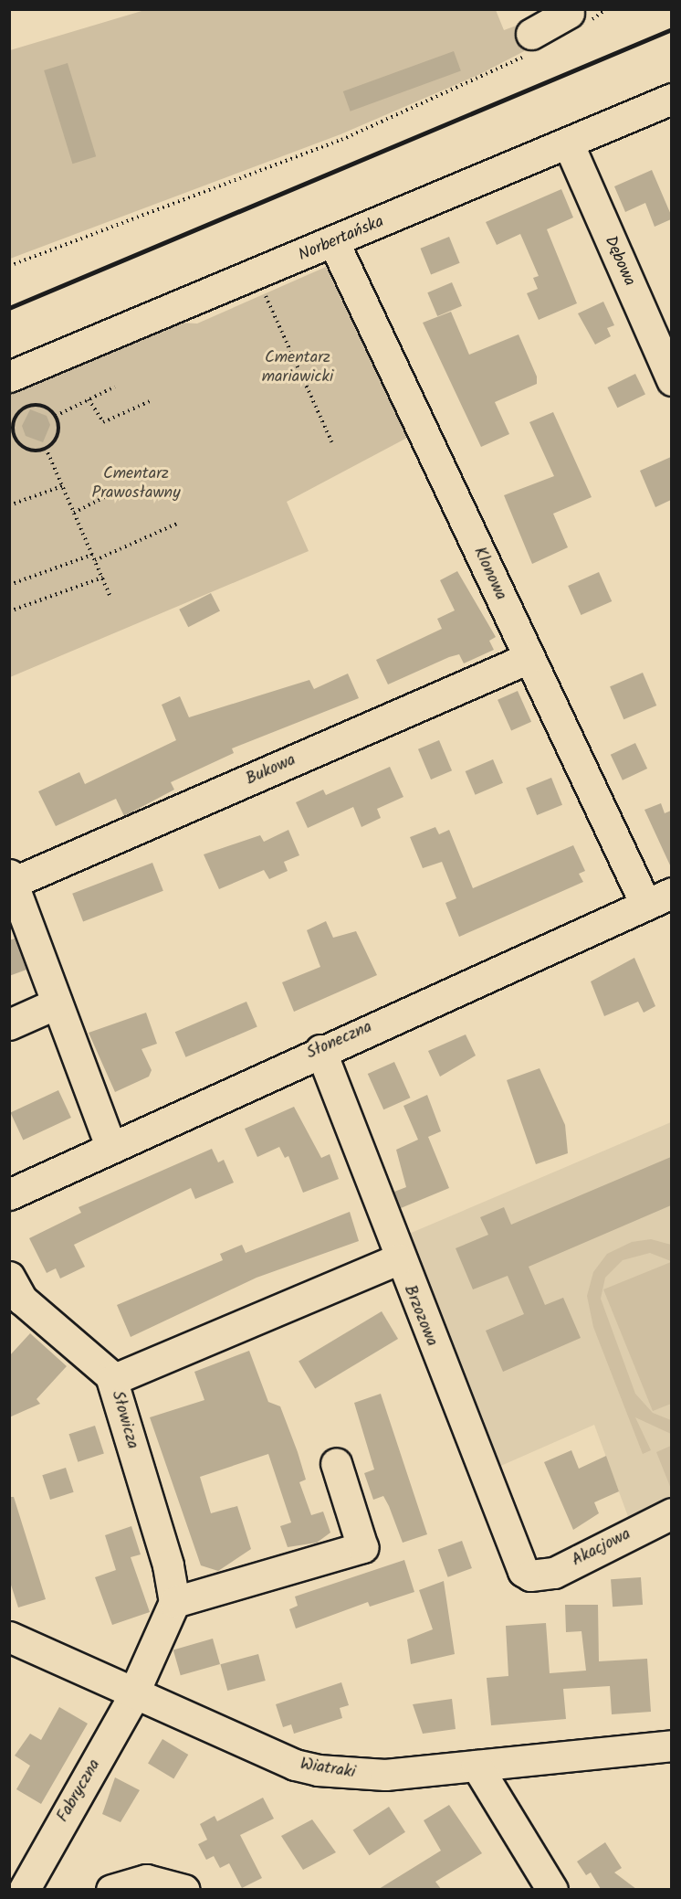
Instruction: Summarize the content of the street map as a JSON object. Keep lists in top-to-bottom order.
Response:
{
  "streets": {
    "street": [
      "Norbertańska",
      "Dębowa",
      "Klonowa",
      "Bukowa",
      "Słoneczna",
      "Brzozowa",
      "Słowicza",
      "Akacjowa",
      "Wiatraki",
      "Fabryczna"
    ]
  },
  "crossings": [
    ["Norbertańska", "Dębowa"],
    ["Norbertańska", "Klonowa"],
    ["Klonowa", "Bukowa"],
    ["Klonowa", "Słoneczna"],
    ["Bukowa", "Słoneczna"],
    ["Słoneczna", "Brzozowa"],
    ["Brzozowa", "Akacjowa"],
    ["Wiatraki", "Fabryczna"]
  ],
  "parks": ["Cmentarz mariawicki", "Cmentarz Prawosławny"]
}
